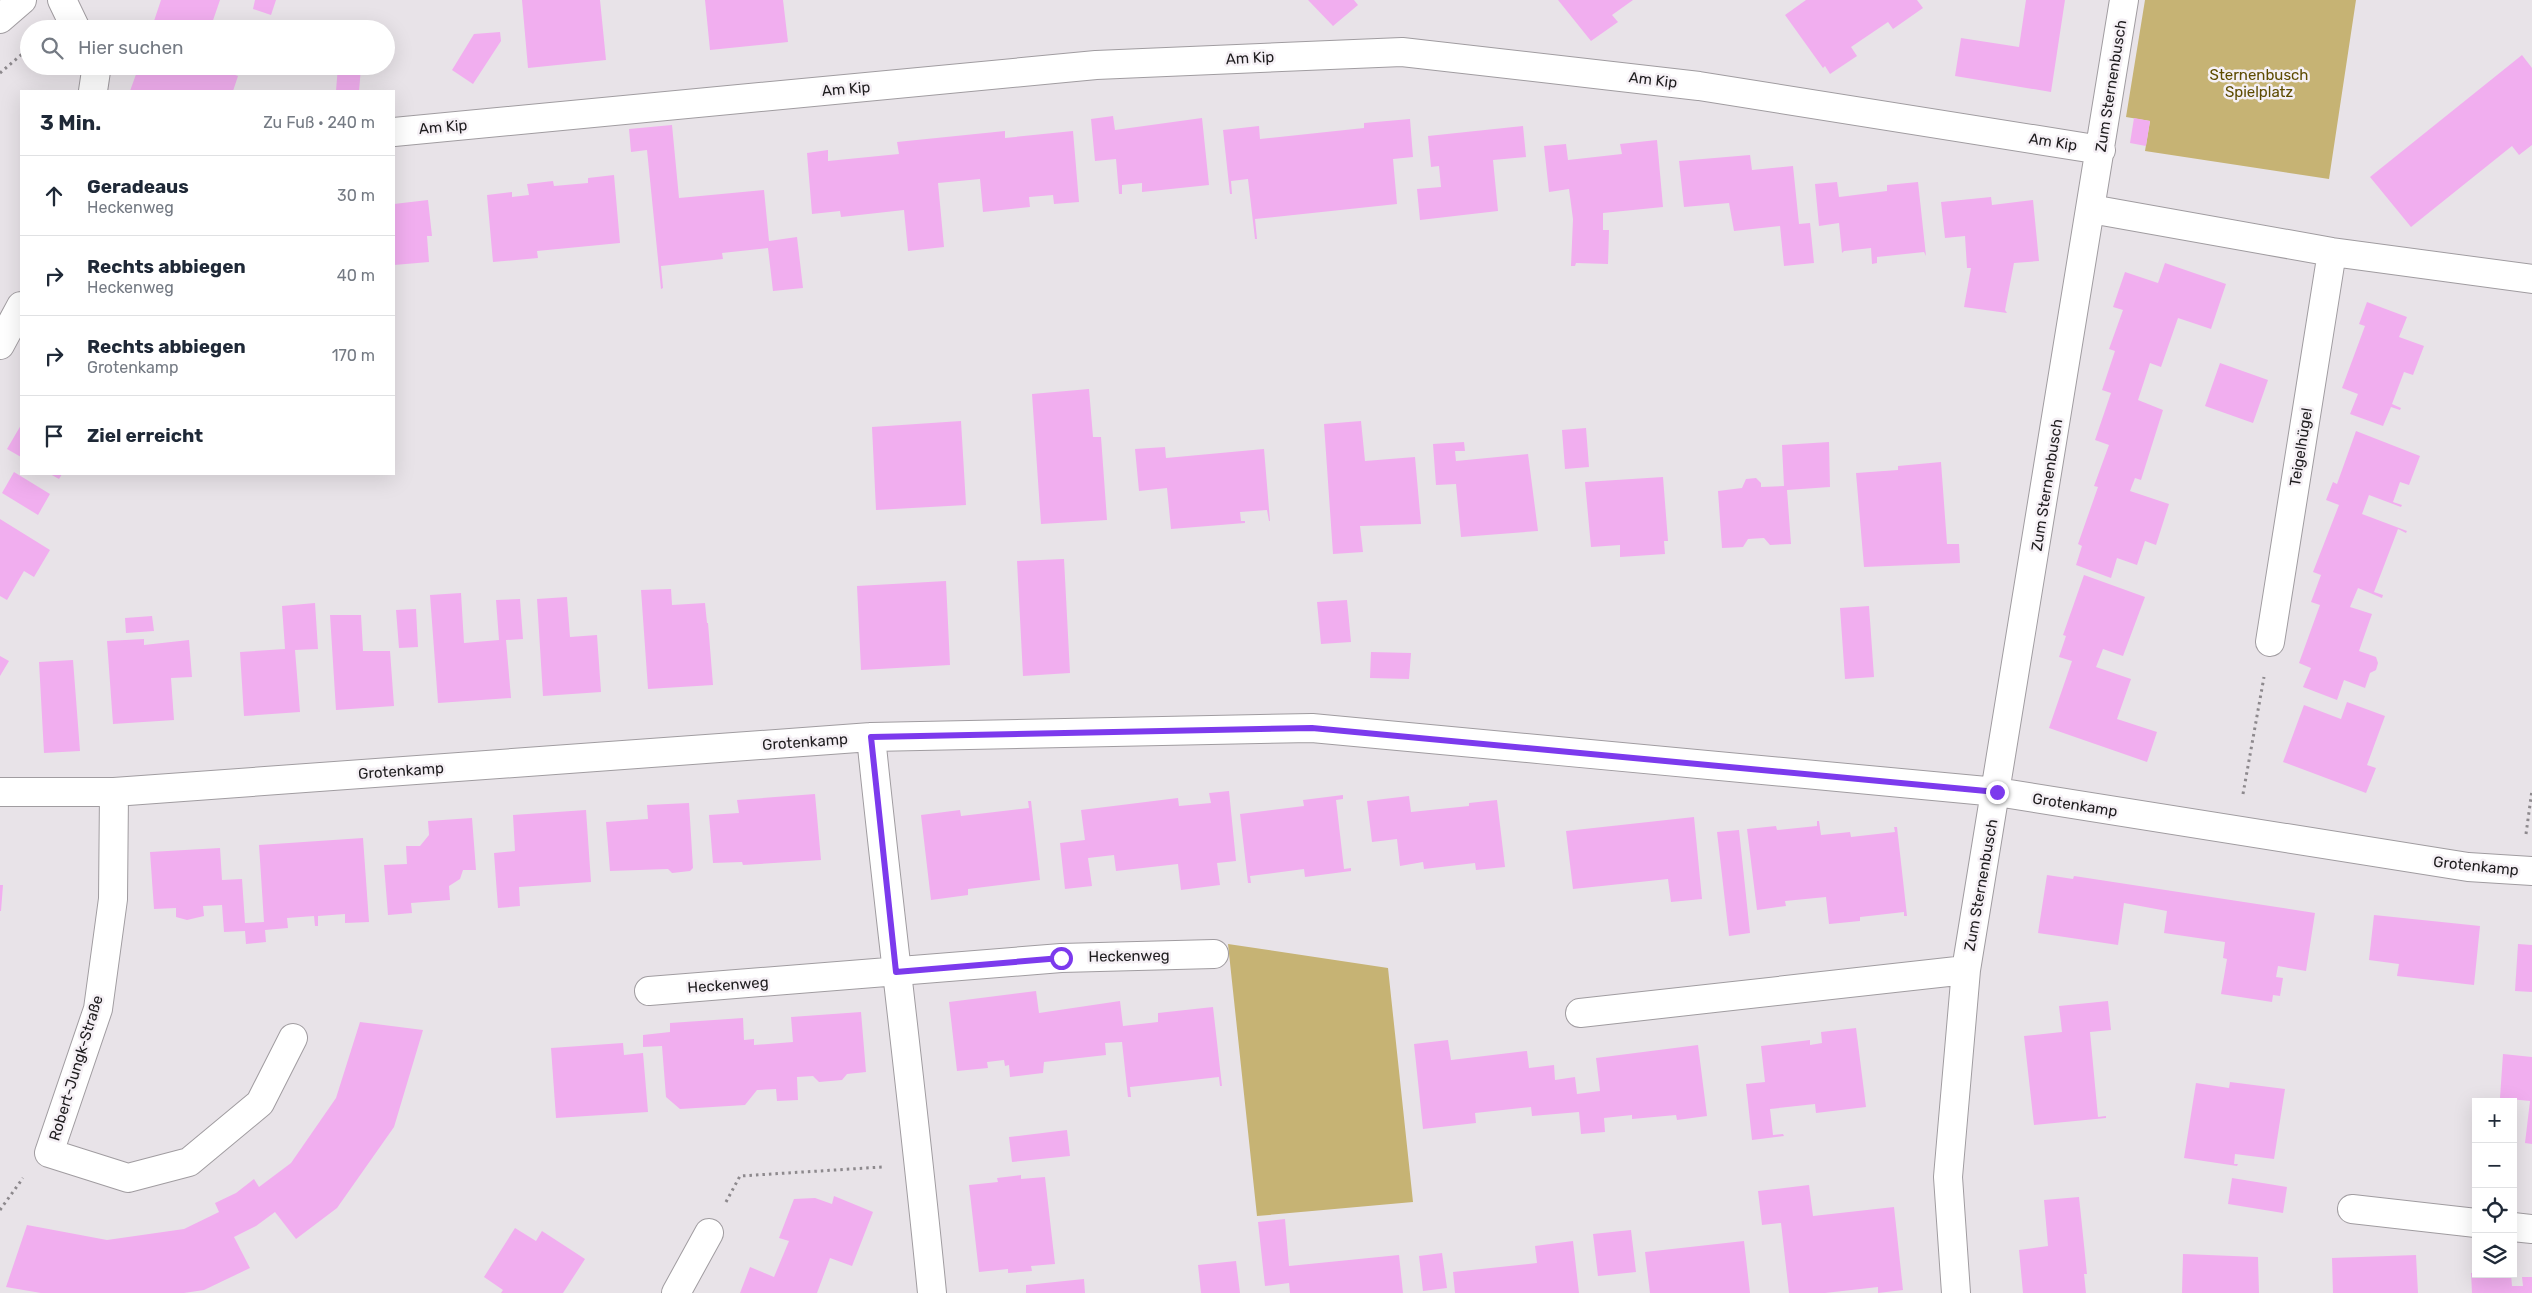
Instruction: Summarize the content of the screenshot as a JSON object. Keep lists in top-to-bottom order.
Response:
{
  "streets": {
    "street": [
      "Am Kip",
      "Zum Sternenbusch",
      "Teigelhügel",
      "Grotenkamp",
      "Heckenweg",
      "Robert-Jungk-Straße"
    ]
  },
  "crossings": [
    ["Am Kip", "Zum Sternenbusch"],
    ["Zum Sternenbusch", "Grotenkamp"],
    ["Grotenkamp", "Robert-Jungk-Straße"]
  ],
  "parks": ["Sternenbusch Spielplatz"],
  "page": {
    "search": "Hier suchen",
    "heading": ["3 Min.", "Zu Fuß · 240 m"],
    "list": [
      ["Geradeaus", "Heckenweg", "30 m"],
      ["Rechts abbiegen", "Heckenweg", "40 m"],
      ["Rechts abbiegen", "Grotenkamp", "170 m"],
      "Ziel erreicht"
    ],
    "map_buttons": ["+", "−"]
  }
}
